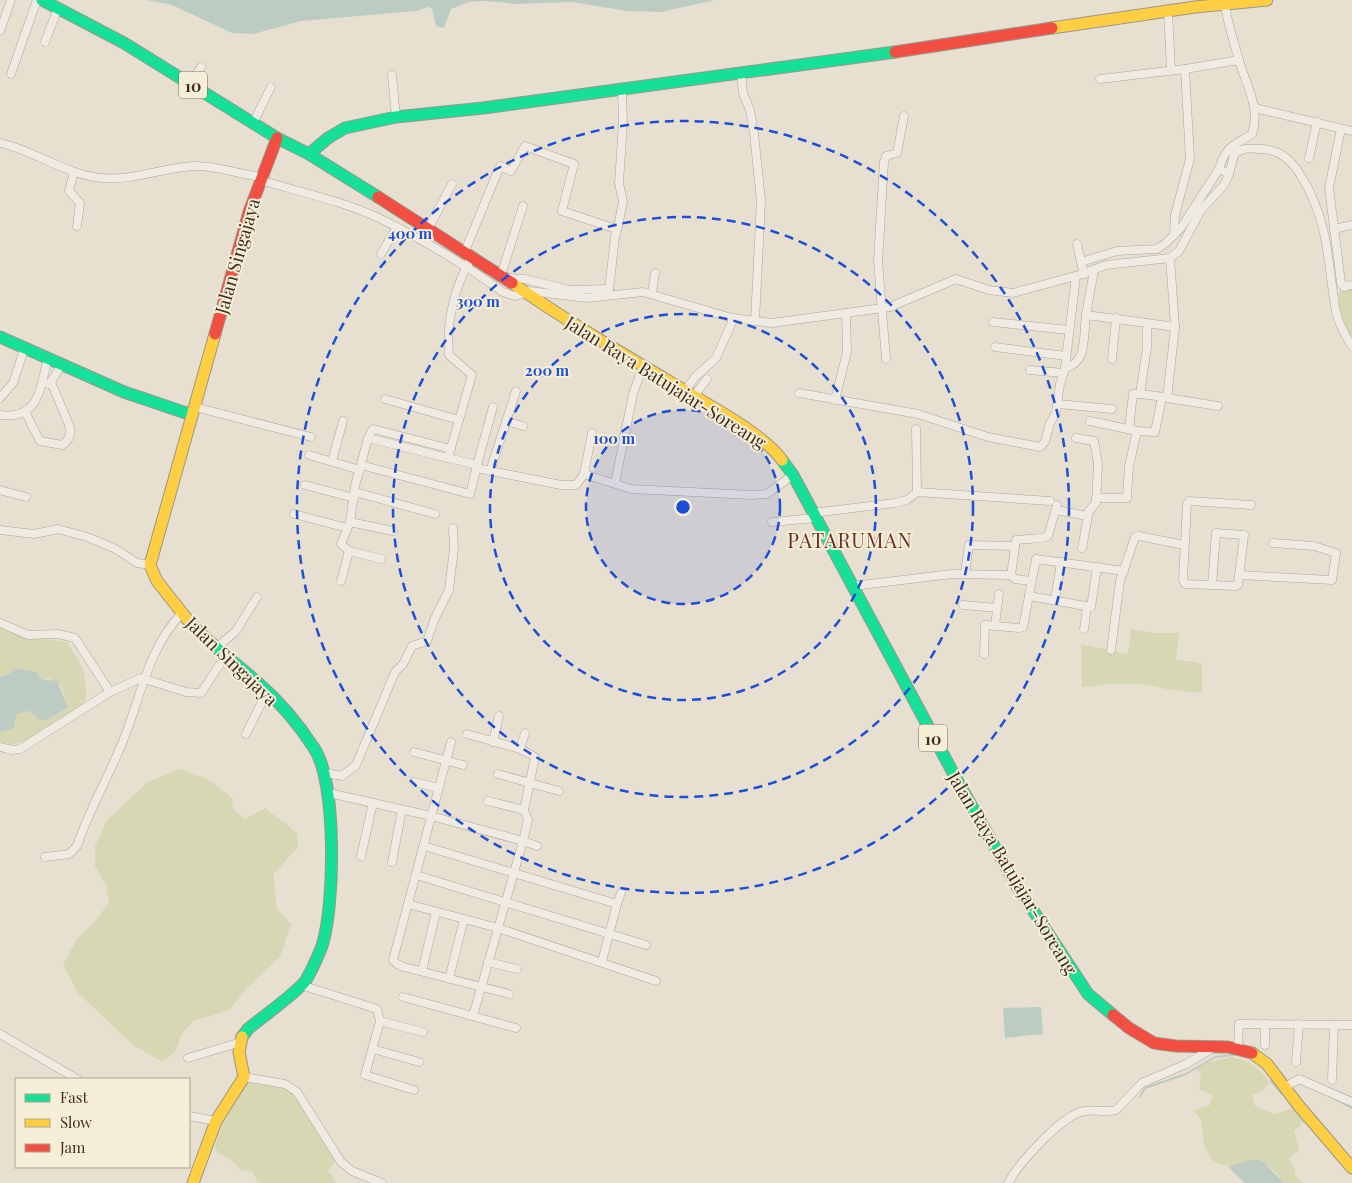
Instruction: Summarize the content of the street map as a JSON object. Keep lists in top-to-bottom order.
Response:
{
  "streets": {
    "main road": ["10", "Jalan Singajaya", "Jalan Raya Batujajar-Soreang"]
  },
  "crossings": [
    ["Jalan Singajaya", "Jalan Raya Batujajar-Soreang"]
  ],
  "districts": ["PATARUMAN"],
  "legend": ["Fast", "Slow", "Jam"],
  "rings": [
    "400 m",
    "300 m",
    "200 m",
    "100 m"
  ]
}
